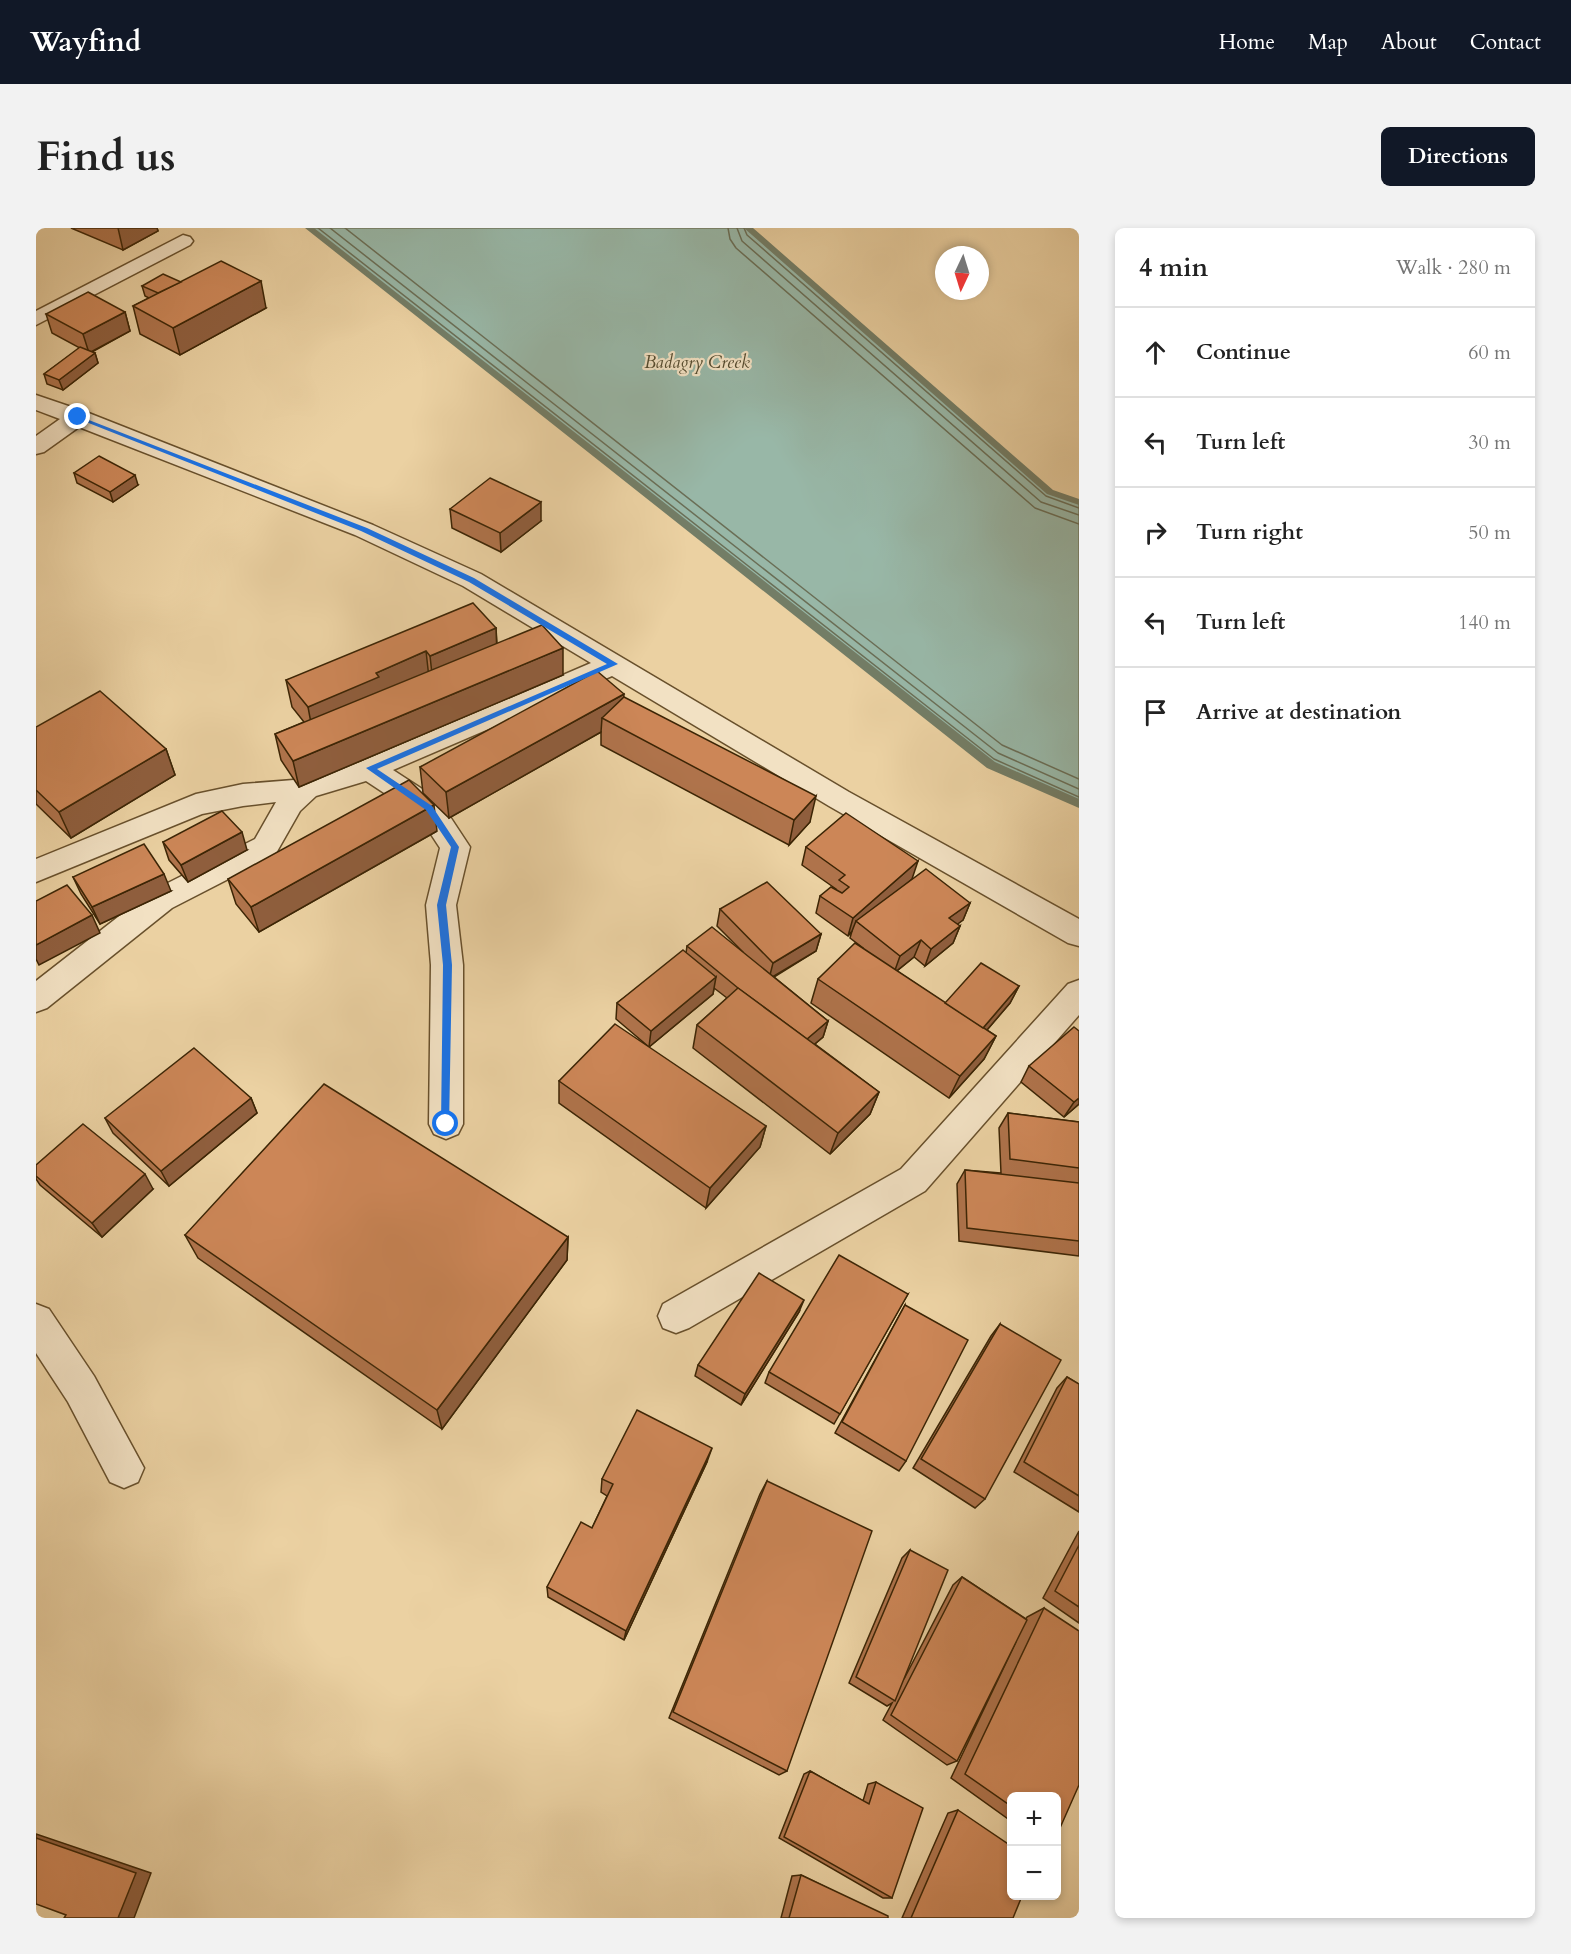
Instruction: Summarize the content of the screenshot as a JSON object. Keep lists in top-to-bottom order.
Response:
{
  "water": ["Badagry Creek"],
  "north": "bottom",
  "page": {
    "header": "Wayfind",
    "nav": [
      "Home",
      "Map",
      "About",
      "Contact"
    ],
    "buttons": "Directions",
    "title": "Find us",
    "heading": ["4 min", "Walk · 280 m"],
    "list": [
      ["Continue", "60 m"],
      ["Turn left", "30 m"],
      ["Turn right", "50 m"],
      ["Turn left", "140 m"],
      "Arrive at destination"
    ],
    "map_buttons": ["+", "−"]
  }
}
